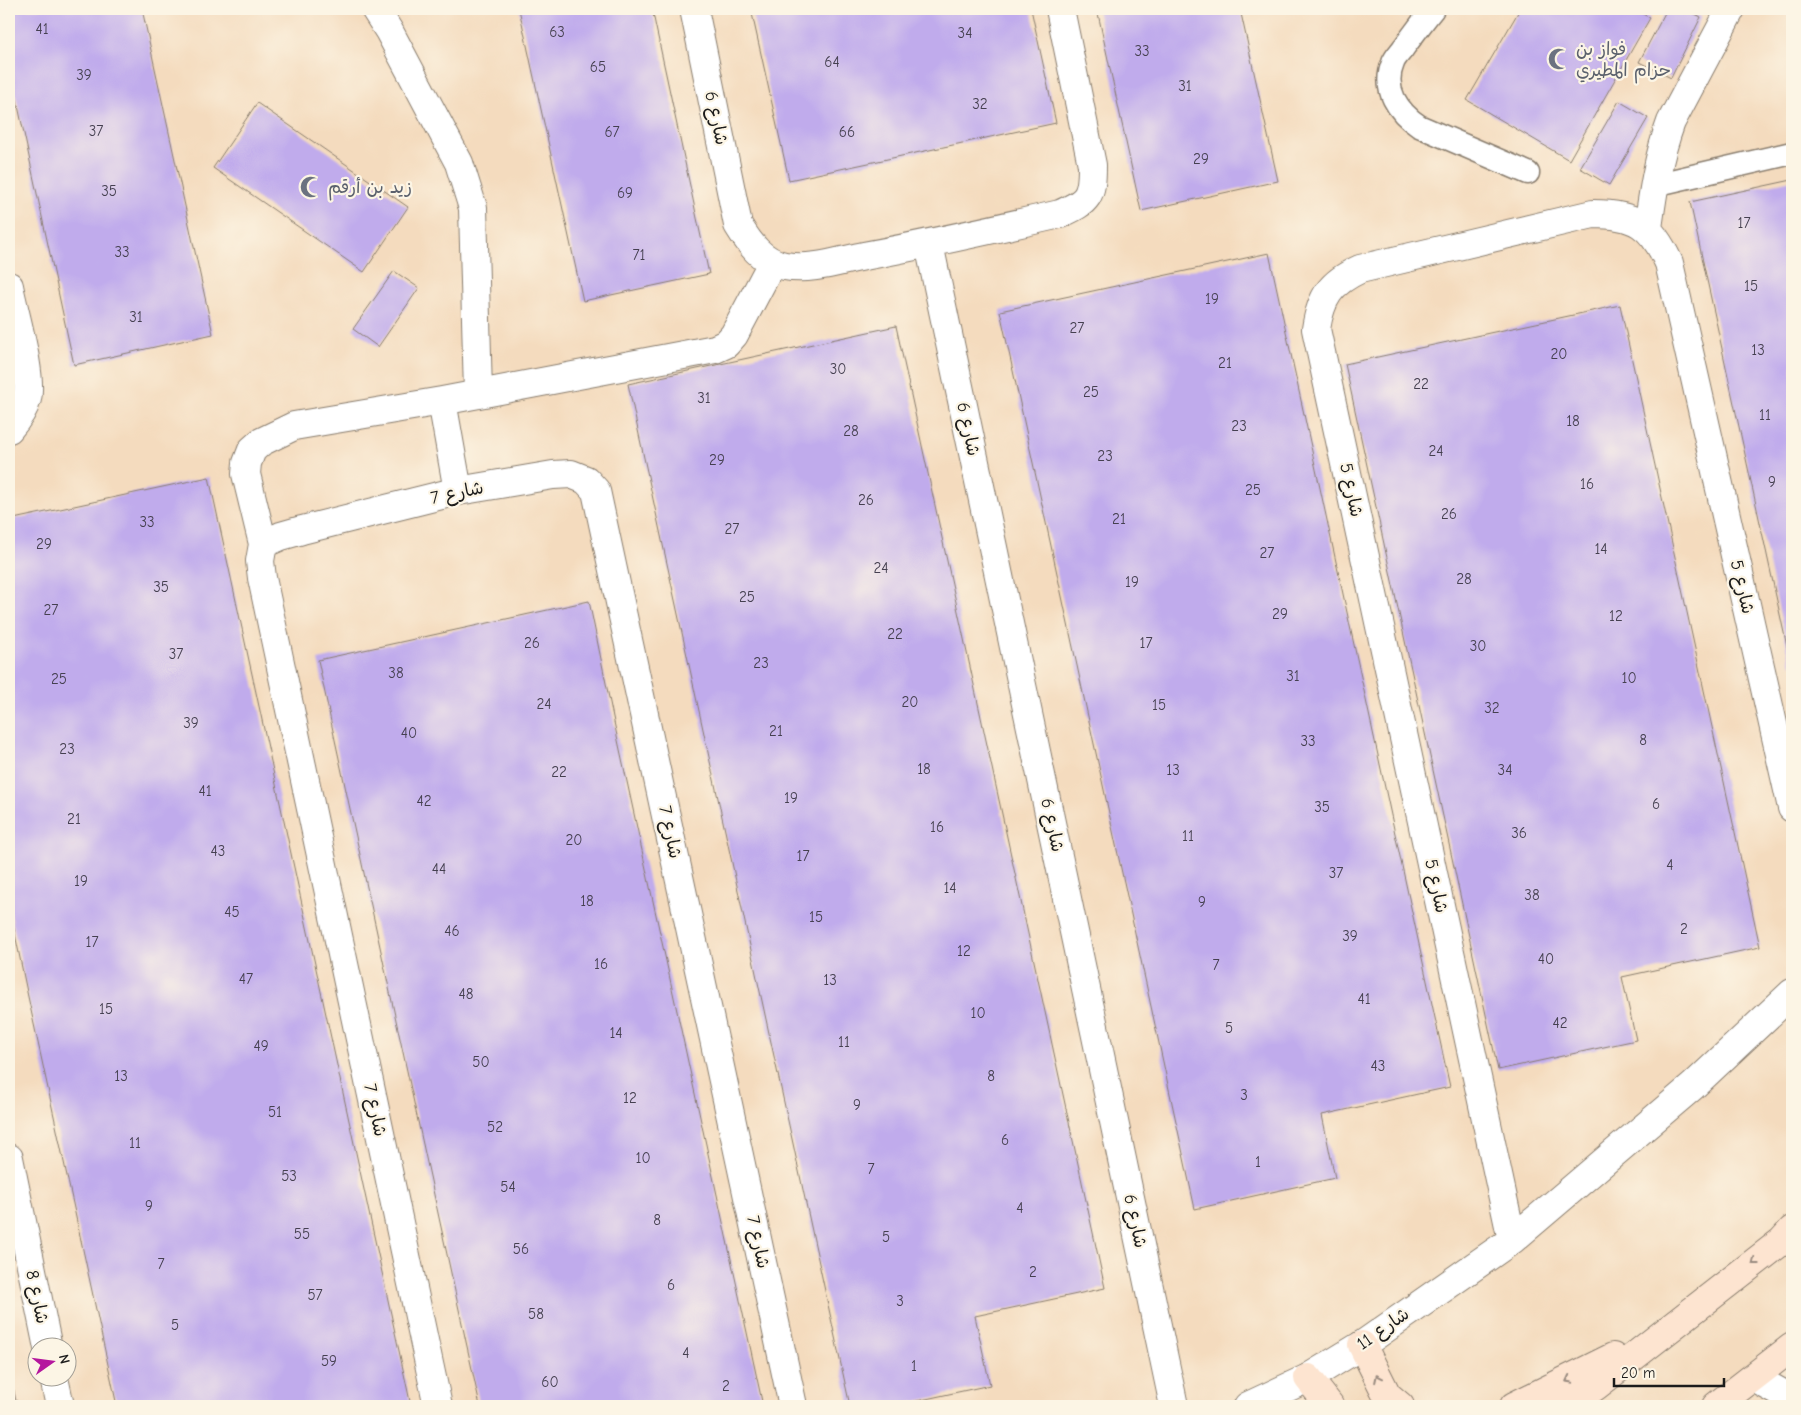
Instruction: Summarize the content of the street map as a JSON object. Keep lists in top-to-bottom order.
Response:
{
  "streets": {
    "street": [
      "شارع 6",
      "شارع 5",
      "شارع 7",
      "شارع 8",
      "شارع 11"
    ]
  },
  "crossings": [
    ["شارع 5", "شارع 11"]
  ],
  "places": {
    "mosque": ["فواز بن حزام المطيري", "زيد بن أرقم"]
  },
  "house_numbers": [
    "41",
    "63",
    "34",
    "33",
    "64",
    "65",
    "39",
    "31",
    "32",
    "37",
    "67",
    "66",
    "29",
    "35",
    "69",
    "17",
    "33",
    "71",
    "15",
    "19",
    "31",
    "27",
    "13",
    "20",
    "21",
    "30",
    "22",
    "25",
    "31",
    "11",
    "18",
    "23",
    "28",
    "24",
    "23",
    "29",
    "9",
    "16",
    "25",
    "26",
    "26",
    "21",
    "33",
    "27",
    "29",
    "14",
    "27",
    "24",
    "28",
    "19",
    "35",
    "25",
    "27",
    "29",
    "12",
    "22",
    "26",
    "17",
    "30",
    "37",
    "23",
    "38",
    "31",
    "10",
    "25",
    "20",
    "24",
    "15",
    "32",
    "39",
    "21",
    "40",
    "8",
    "33",
    "23",
    "18",
    "13",
    "34",
    "22",
    "41",
    "19",
    "42",
    "6",
    "35",
    "21",
    "16",
    "36",
    "11",
    "20",
    "43",
    "17",
    "4",
    "44",
    "37",
    "19",
    "14",
    "38",
    "18",
    "9",
    "45",
    "15",
    "2",
    "46",
    "39",
    "17",
    "12",
    "40",
    "16",
    "7",
    "47",
    "13",
    "48",
    "41",
    "15",
    "10",
    "42",
    "5",
    "14",
    "11",
    "49",
    "50",
    "43",
    "13",
    "8",
    "3",
    "12",
    "9",
    "51",
    "52",
    "6",
    "11",
    "10",
    "1",
    "7",
    "53",
    "54",
    "9",
    "4",
    "8",
    "55",
    "5",
    "56",
    "7",
    "2",
    "6",
    "57",
    "3",
    "58",
    "5",
    "4",
    "59",
    "1",
    "60",
    "2"
  ],
  "scale_bar": "20 m",
  "north": "right"
}
